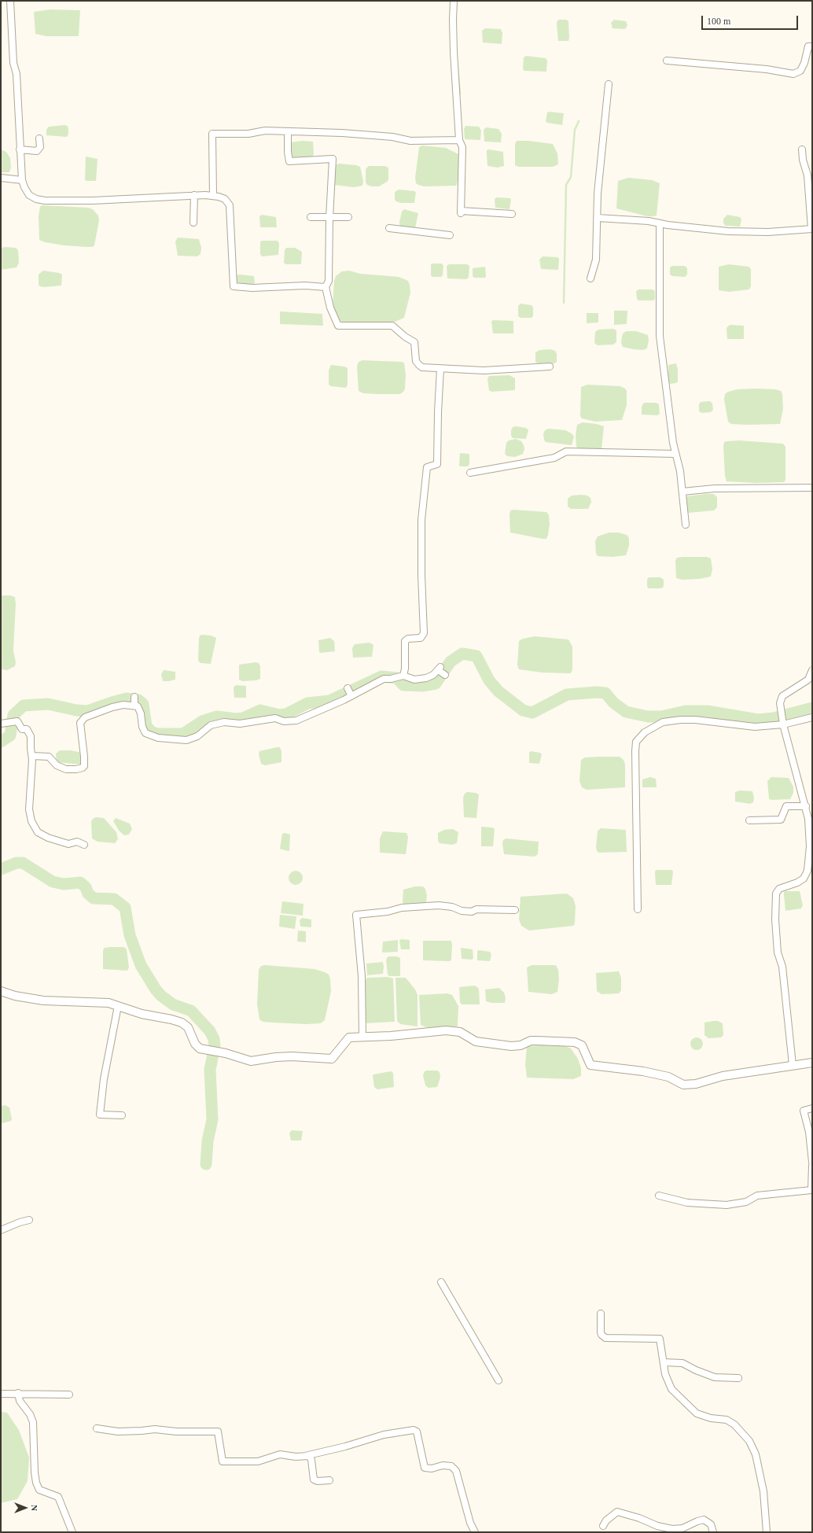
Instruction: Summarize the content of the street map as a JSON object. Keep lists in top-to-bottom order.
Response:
{
  "scale_bar": "100 m",
  "north": "right"
}
